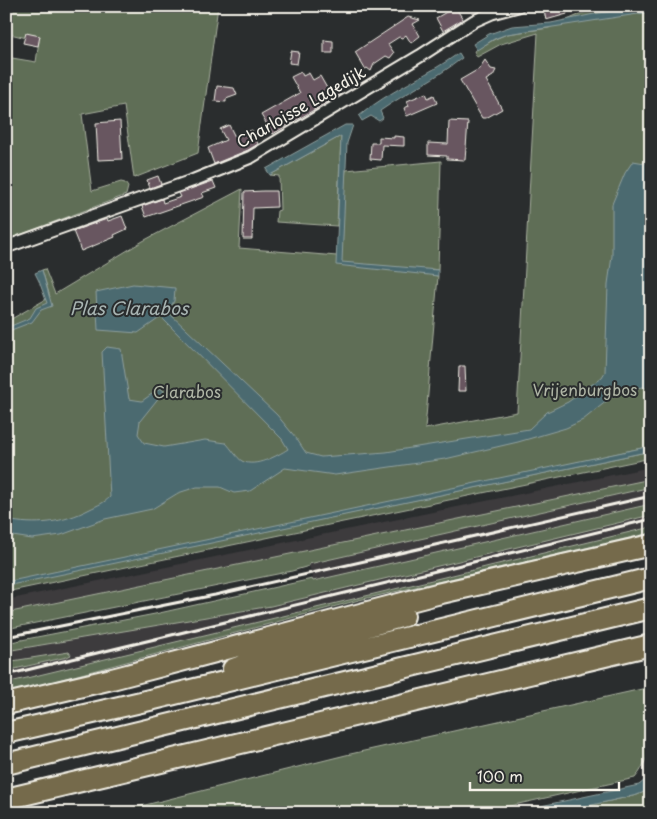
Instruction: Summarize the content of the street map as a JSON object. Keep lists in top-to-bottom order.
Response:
{
  "streets": {
    "street": ["Charloisse Lagedijk"]
  },
  "water": ["Plas Clarabos"],
  "parks": ["Vrijenburgbos", "Clarabos"],
  "scale_bar": "100 m"
}
